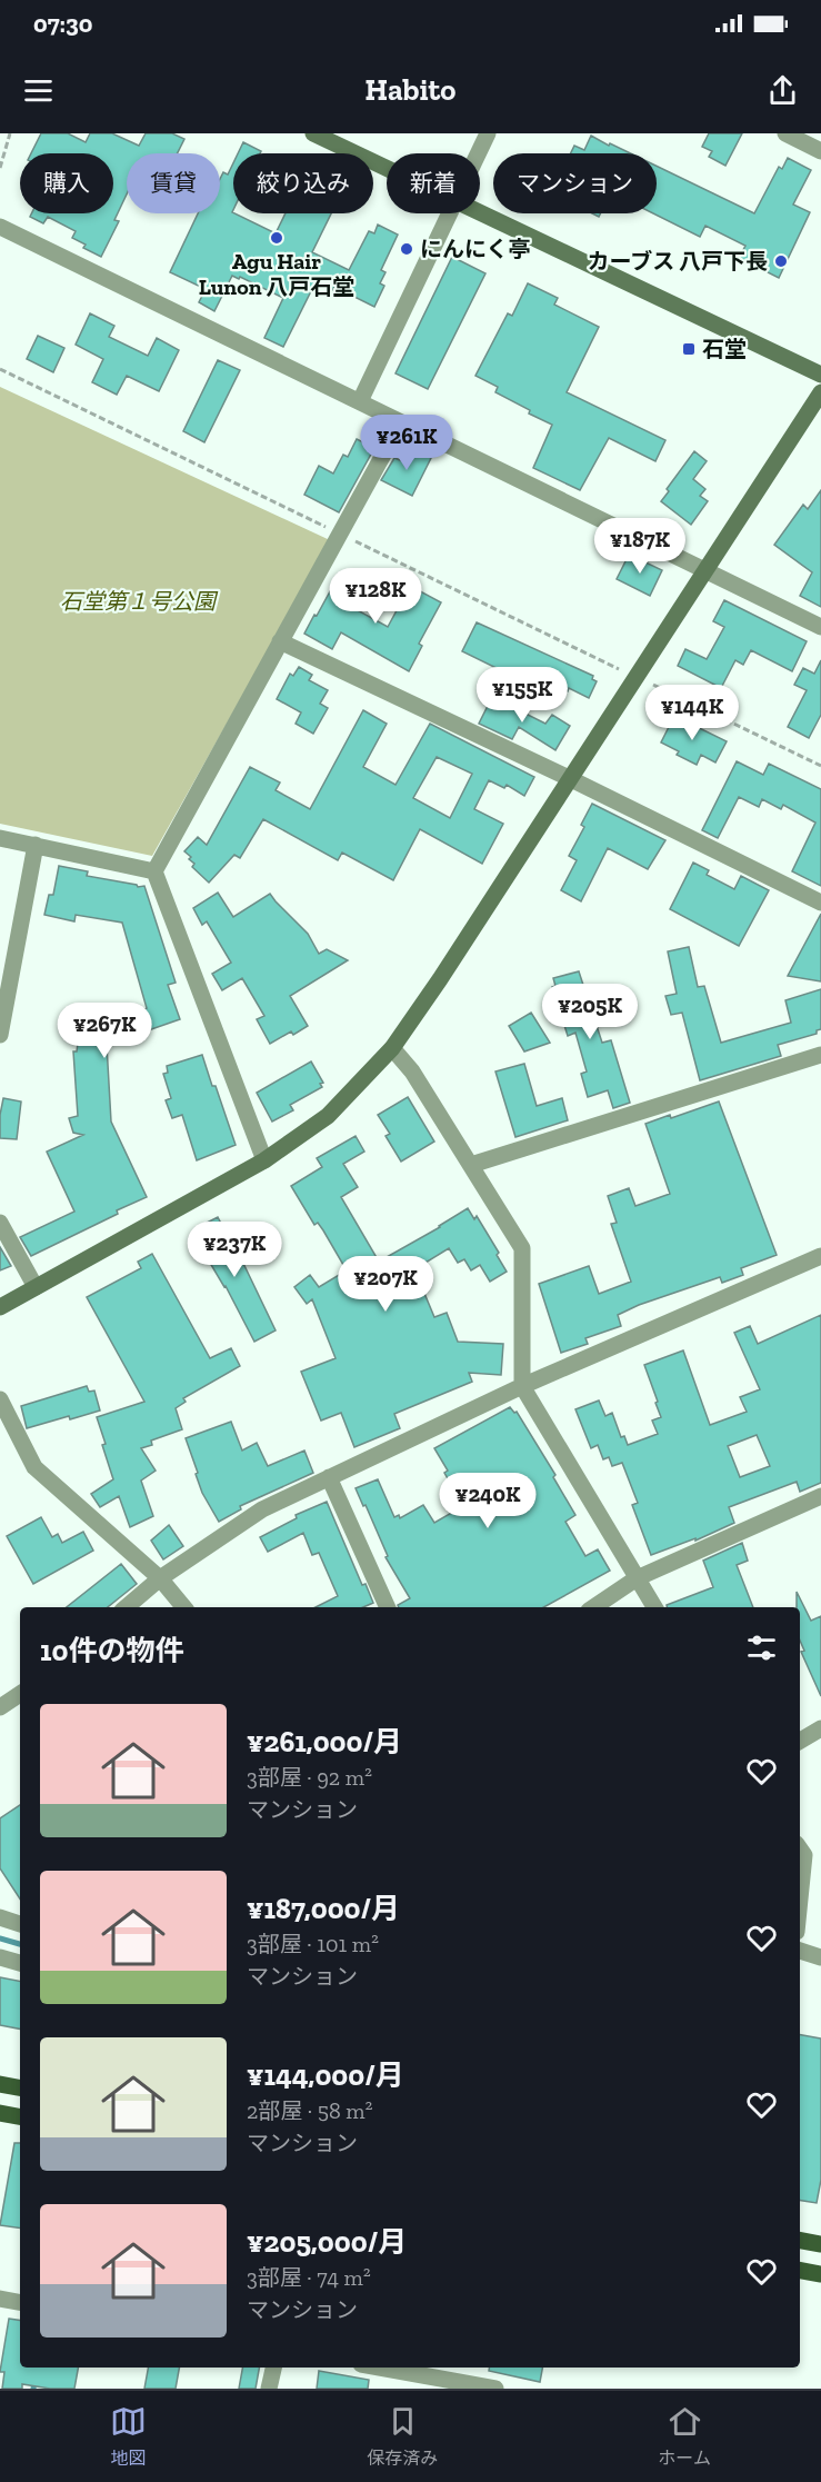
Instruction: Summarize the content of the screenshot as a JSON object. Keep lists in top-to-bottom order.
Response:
{
  "parks": ["石堂第１号公園"],
  "places": {
    "other": ["Agu Hair Lunon 八戸石堂", "にんにく亭", "カーブス 八戸下長"],
    "transit": ["石堂"]
  },
  "page": {
    "status": "07:30",
    "header": "Habito",
    "chip": [
      "購入",
      "賃貸",
      "絞り込み",
      "新着",
      "マンション"
    ],
    "price": [
      "¥261K",
      "¥187K",
      "¥128K",
      "¥155K",
      "¥144K",
      "¥205K",
      "¥267K",
      "¥237K",
      "¥207K",
      "¥240K"
    ],
    "heading": "10件の物件",
    "list": [
      {
        "name": "¥261,000/月",
        "note": "3部屋 · 92 m² · マンション"
      },
      {
        "name": "¥187,000/月",
        "note": "3部屋 · 101 m² · マンション"
      },
      {
        "name": "¥144,000/月",
        "note": "2部屋 · 58 m² · マンション"
      },
      {
        "name": "¥205,000/月",
        "note": "3部屋 · 74 m² · マンション"
      }
    ],
    "tabs": ["地図", "保存済み", "ホーム"]
  }
}
